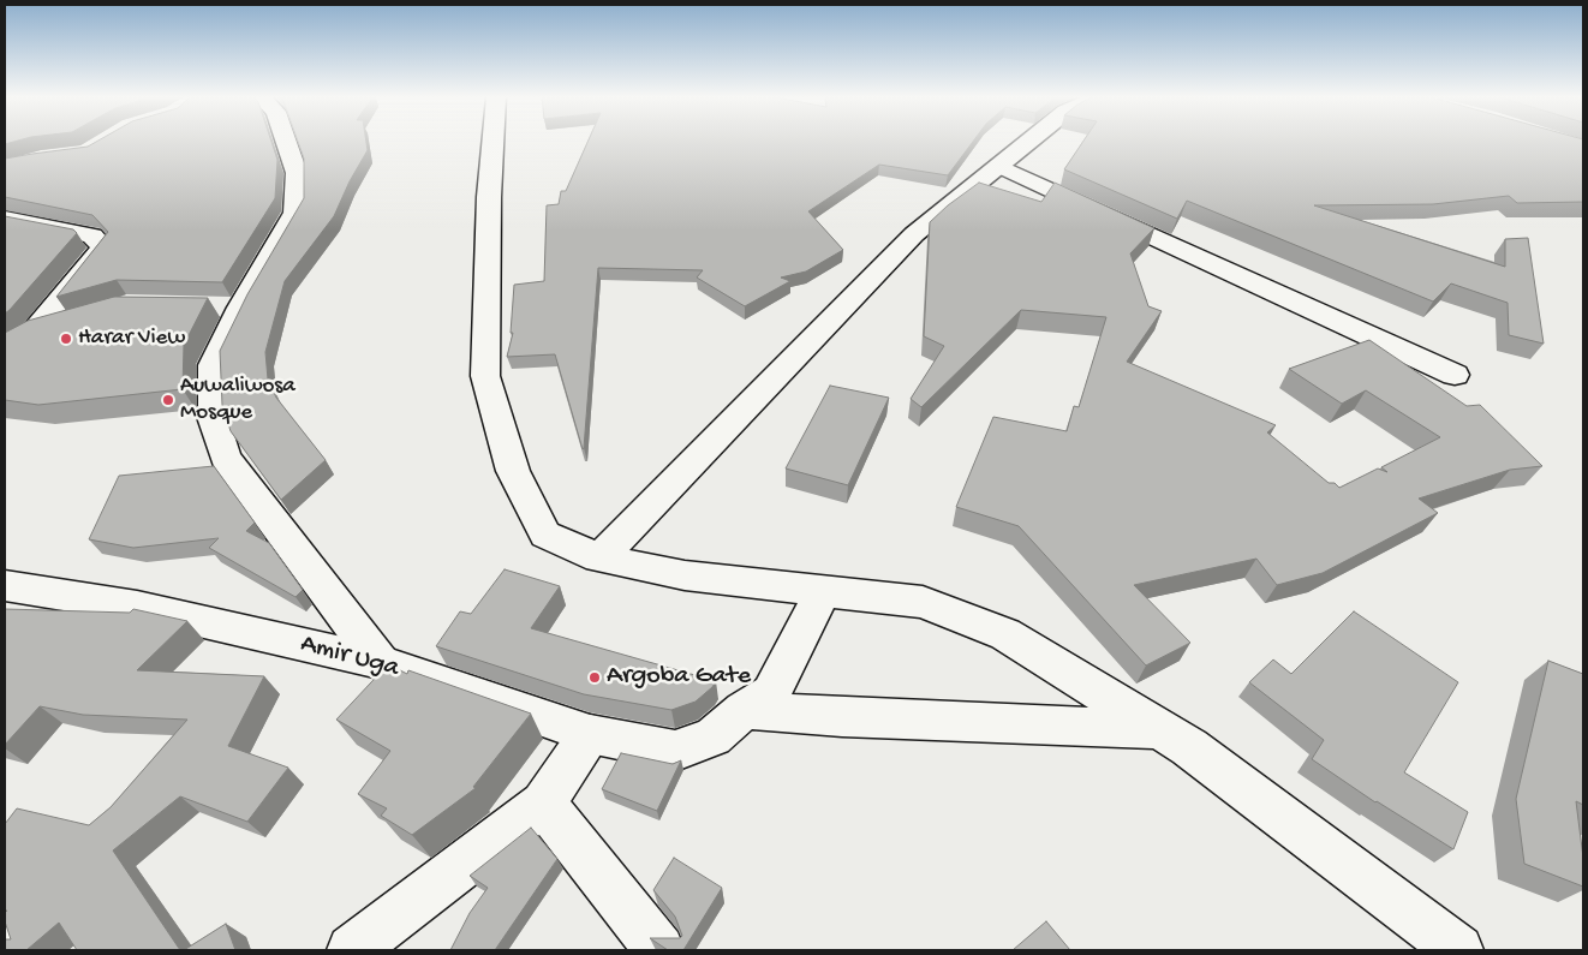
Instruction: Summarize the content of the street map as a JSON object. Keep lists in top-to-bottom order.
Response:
{
  "streets": {
    "street": ["Amir Uga"]
  },
  "places": ["Harar View", "Auwaliwosa Mosque", "Argoba Gate"]
}
